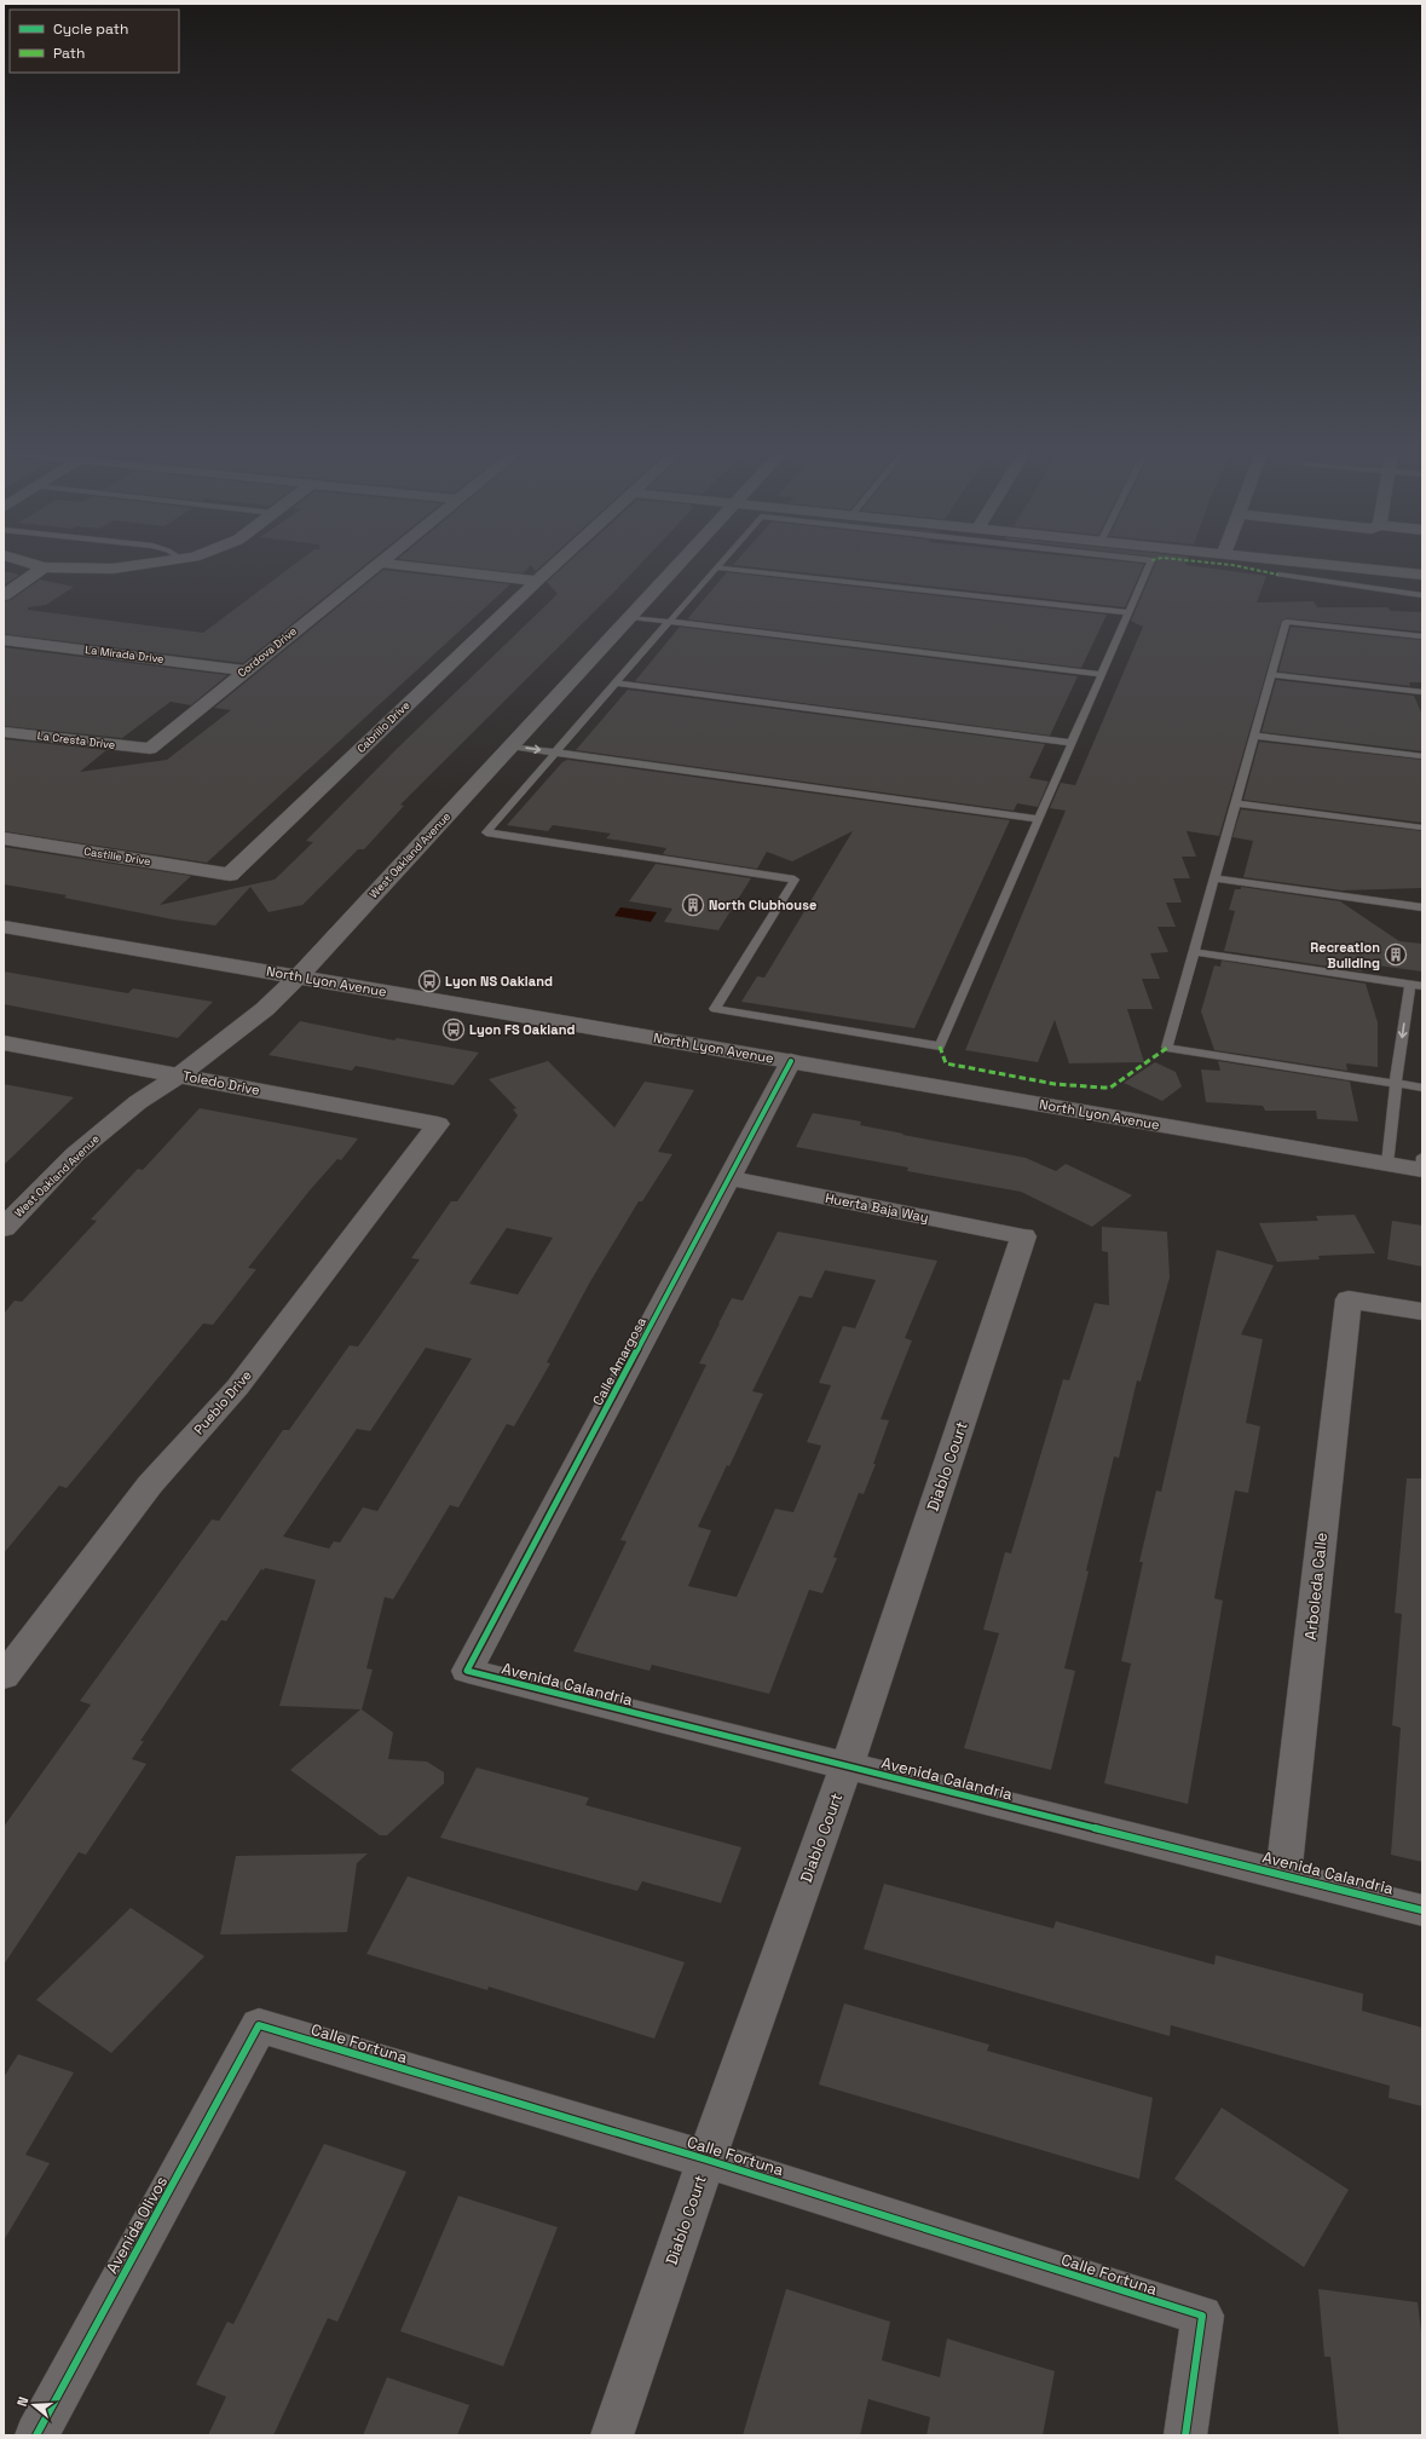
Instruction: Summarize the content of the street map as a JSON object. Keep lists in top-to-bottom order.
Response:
{
  "streets": {
    "street": [
      "Cordova Drive",
      "La Mirada Drive",
      "Cabrillo Drive",
      "La Cresta Drive",
      "West Oakland Avenue",
      "Castille Drive",
      "North Lyon Avenue",
      "Toledo Drive",
      "Huerta Baja Way",
      "Calle Amargosa",
      "Pueblo Drive",
      "Diablo Court",
      "Arboleda Calle",
      "Avenida Calandria",
      "Calle Fortuna",
      "Avenida Olivos"
    ]
  },
  "crossings": [
    ["Cordova Drive", "La Mirada Drive"],
    ["Cordova Drive", "La Cresta Drive"],
    ["Cabrillo Drive", "Castille Drive"],
    ["West Oakland Avenue", "North Lyon Avenue"],
    ["West Oakland Avenue", "Toledo Drive"],
    ["North Lyon Avenue", "Calle Amargosa"],
    ["Toledo Drive", "Pueblo Drive"],
    ["Huerta Baja Way", "Calle Amargosa"],
    ["Huerta Baja Way", "Diablo Court"],
    ["Calle Amargosa", "Avenida Calandria"],
    ["Diablo Court", "Avenida Calandria"],
    ["Diablo Court", "Calle Fortuna"],
    ["Arboleda Calle", "Avenida Calandria"],
    ["Calle Fortuna", "Avenida Olivos"]
  ],
  "places": {
    "building": ["North Clubhouse", "Recreation Building"],
    "bus stop": ["Lyon NS Oakland", "Lyon FS Oakland"]
  },
  "legend": ["Cycle path", "Path"],
  "north": "left"
}
